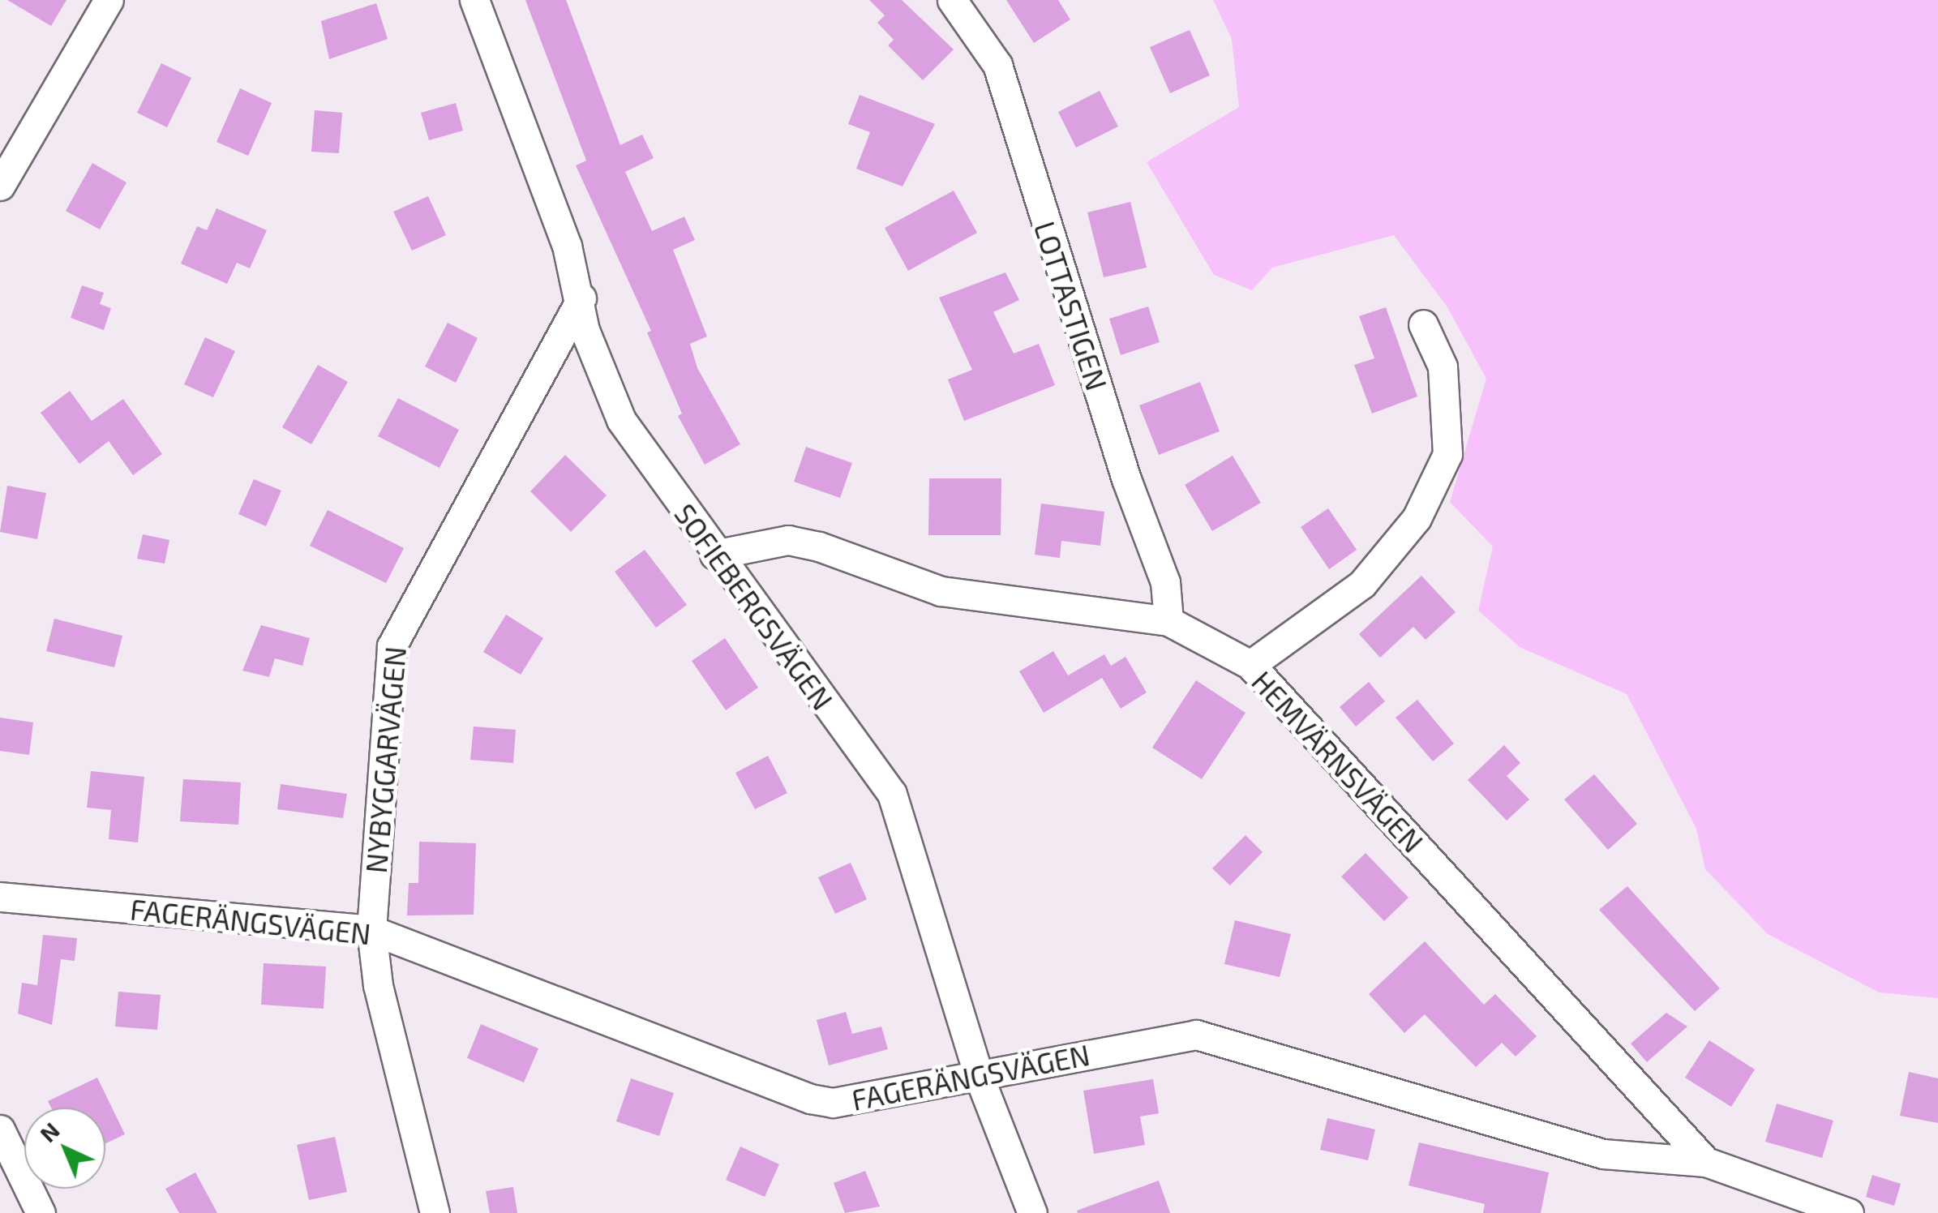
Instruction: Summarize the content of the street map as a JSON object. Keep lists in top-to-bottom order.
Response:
{
  "streets": {
    "street": [
      "LOTTASTIGEN",
      "SOFIEBERGSVÄGEN",
      "NYBYGGARVÄGEN",
      "HEMVÄRNSVÄGEN",
      "FAGERÄNGSVÄGEN"
    ]
  },
  "crossings": [
    ["LOTTASTIGEN", "HEMVÄRNSVÄGEN"],
    ["SOFIEBERGSVÄGEN", "NYBYGGARVÄGEN"],
    ["SOFIEBERGSVÄGEN", "HEMVÄRNSVÄGEN"],
    ["SOFIEBERGSVÄGEN", "FAGERÄNGSVÄGEN"],
    ["NYBYGGARVÄGEN", "FAGERÄNGSVÄGEN"],
    ["HEMVÄRNSVÄGEN", "FAGERÄNGSVÄGEN"]
  ],
  "north": "top left"
}
